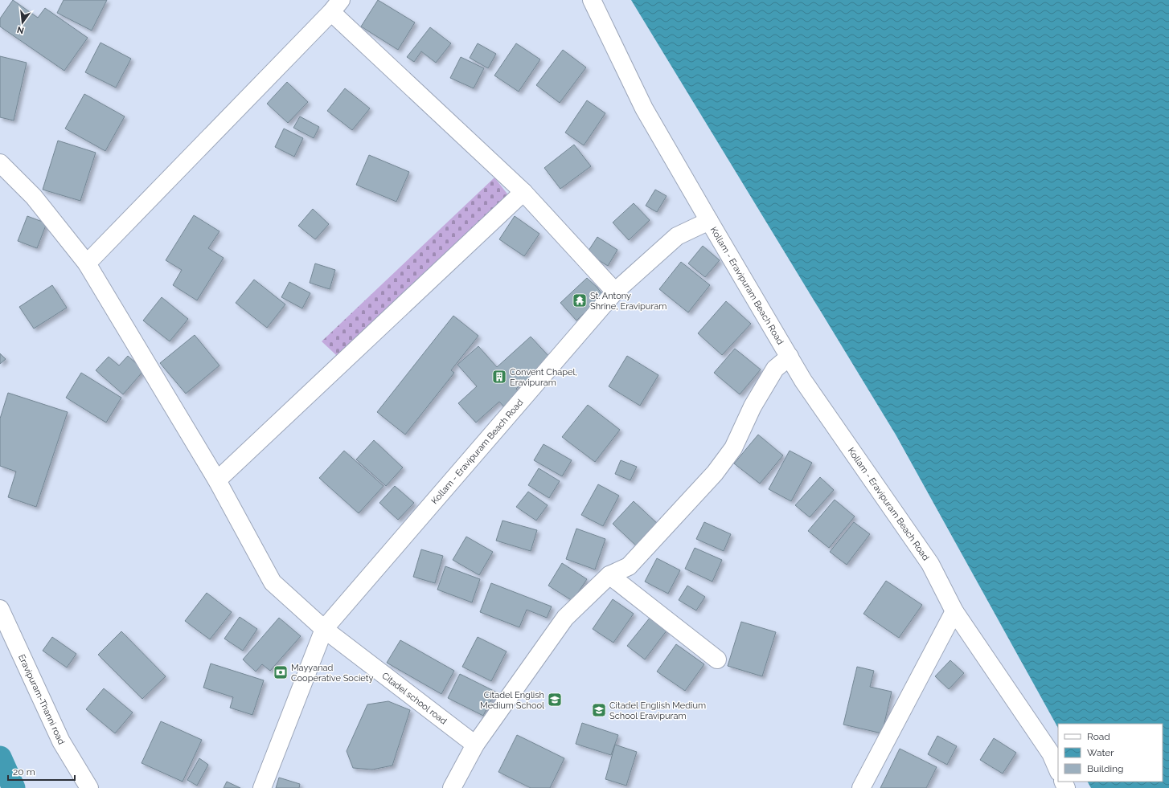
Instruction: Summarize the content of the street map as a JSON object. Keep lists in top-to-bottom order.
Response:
{
  "streets": {
    "street": ["Kollam - Eravipuram Beach Road", "Citadel school road", "Eravipuram-Thanni road"]
  },
  "crossings": [
    ["Kollam - Eravipuram Beach Road", "Citadel school road"]
  ],
  "places": {
    "temple": ["St. Antony Shrine, Eravipuram"],
    "building": ["Convent Chapel, Eravipuram"],
    "bank": ["Mayyanad Cooperative Society"],
    "school or university": ["Citadel English Medium School", "Citadel English Medium School Eravipuram"]
  },
  "legend": ["Road", "Water", "Building"],
  "scale_bar": "20 m",
  "north": "bottom"
}
